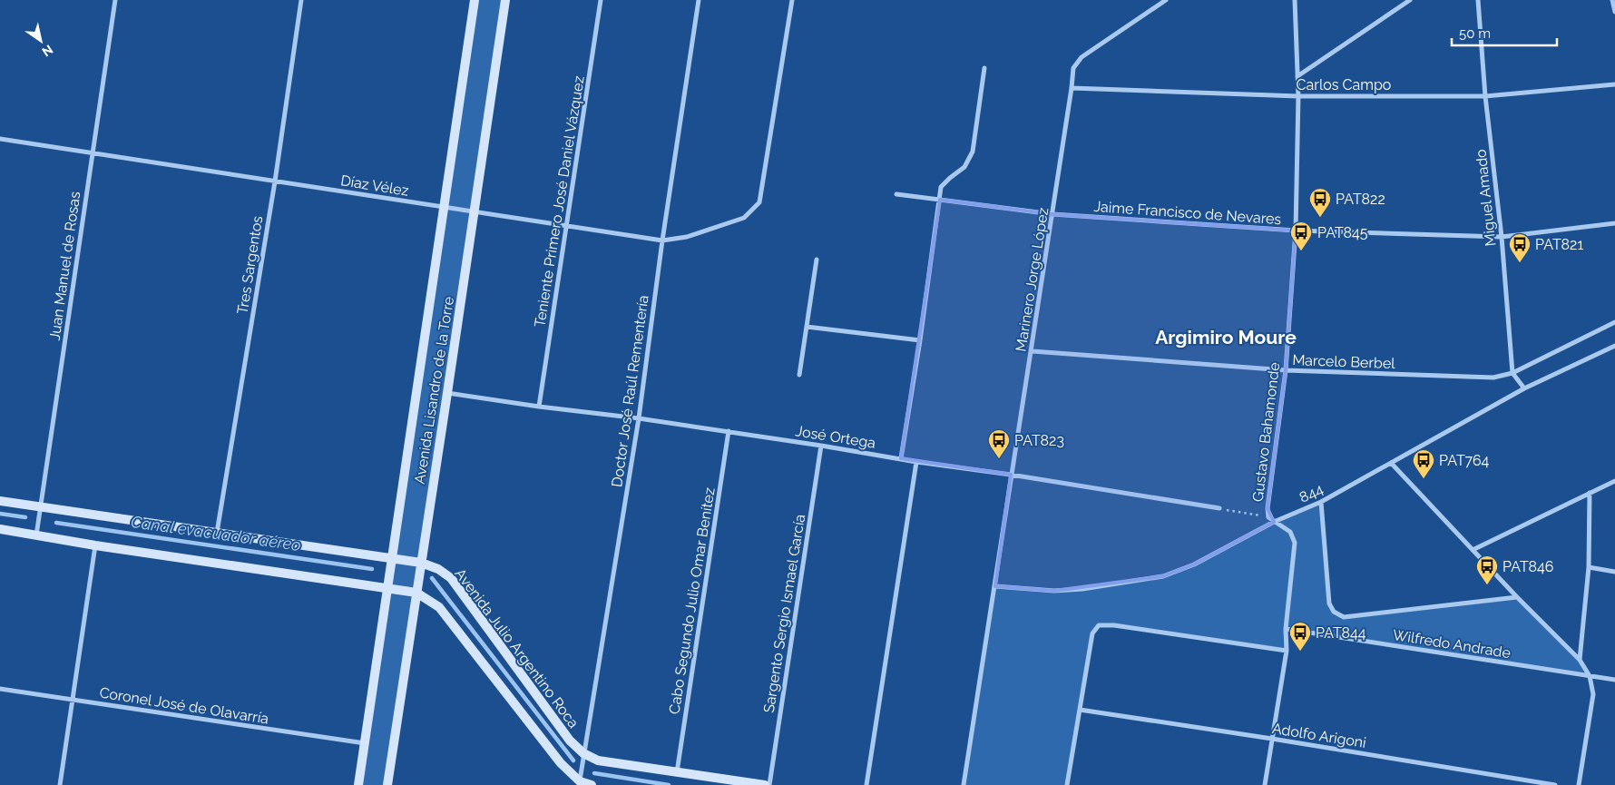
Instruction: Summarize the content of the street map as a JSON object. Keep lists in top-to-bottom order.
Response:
{
  "streets": {
    "main road": ["Avenida Lisandro de la Torre", "Avenida Julio Argentino Roca"],
    "street": [
      "Carlos Campo",
      "Díaz Vélez",
      "Miguel Amado",
      "Teniente Primero José Daniel Vázquez",
      "Jaime Francisco de Nevares",
      "Tres Sargentos",
      "Juan Manuel de Rosas",
      "Marinero Jorge López",
      "Marcelo Berbel",
      "Doctor José Raúl Rementería",
      "Gustavo Bahamonde",
      "José Ortega",
      "844",
      "Cabo Segundo Julio Omar Benítez",
      "Sargento Sergio Ismael García",
      "Wilfredo Andrade",
      "Coronel José de Olavarría",
      "Adolfo Arigoni"
    ]
  },
  "crossings": [
    ["Carlos Campo", "Miguel Amado"],
    ["Carlos Campo", "Marinero Jorge López"],
    ["Carlos Campo", "Gustavo Bahamonde"],
    ["Díaz Vélez", "Teniente Primero José Daniel Vázquez"],
    ["Díaz Vélez", "Tres Sargentos"],
    ["Díaz Vélez", "Juan Manuel de Rosas"],
    ["Díaz Vélez", "Avenida Lisandro de la Torre"],
    ["Díaz Vélez", "Doctor José Raúl Rementería"],
    ["Miguel Amado", "Jaime Francisco de Nevares"],
    ["Miguel Amado", "Marcelo Berbel"],
    ["Teniente Primero José Daniel Vázquez", "José Ortega"],
    ["Jaime Francisco de Nevares", "Marinero Jorge López"],
    ["Jaime Francisco de Nevares", "Gustavo Bahamonde"],
    ["Tres Sargentos", "Avenida Julio Argentino Roca"],
    ["Juan Manuel de Rosas", "Avenida Julio Argentino Roca"],
    ["Marinero Jorge López", "Marcelo Berbel"],
    ["Marinero Jorge López", "José Ortega"],
    ["Marinero Jorge López", "844"],
    ["Marcelo Berbel", "Gustavo Bahamonde"],
    ["Avenida Lisandro de la Torre", "José Ortega"],
    ["Avenida Lisandro de la Torre", "Avenida Julio Argentino Roca"],
    ["Avenida Lisandro de la Torre", "Coronel José de Olavarría"],
    ["Doctor José Raúl Rementería", "José Ortega"],
    ["Doctor José Raúl Rementería", "Avenida Julio Argentino Roca"],
    ["Gustavo Bahamonde", "844"],
    ["Gustavo Bahamonde", "Wilfredo Andrade"],
    ["Gustavo Bahamonde", "Adolfo Arigoni"],
    ["José Ortega", "Cabo Segundo Julio Omar Benítez"],
    ["José Ortega", "Sargento Sergio Ismael García"],
    ["Cabo Segundo Julio Omar Benítez", "Avenida Julio Argentino Roca"]
  ],
  "districts": ["Argimiro Moure"],
  "water": ["Canal evacuador aéreo"],
  "places": {
    "bus stop": [
      "PAT822",
      "PAT845",
      "PAT821",
      "PAT823",
      "PAT764",
      "PAT846",
      "PAT844"
    ]
  },
  "scale_bar": "50 m",
  "north": "bottom right"
}
